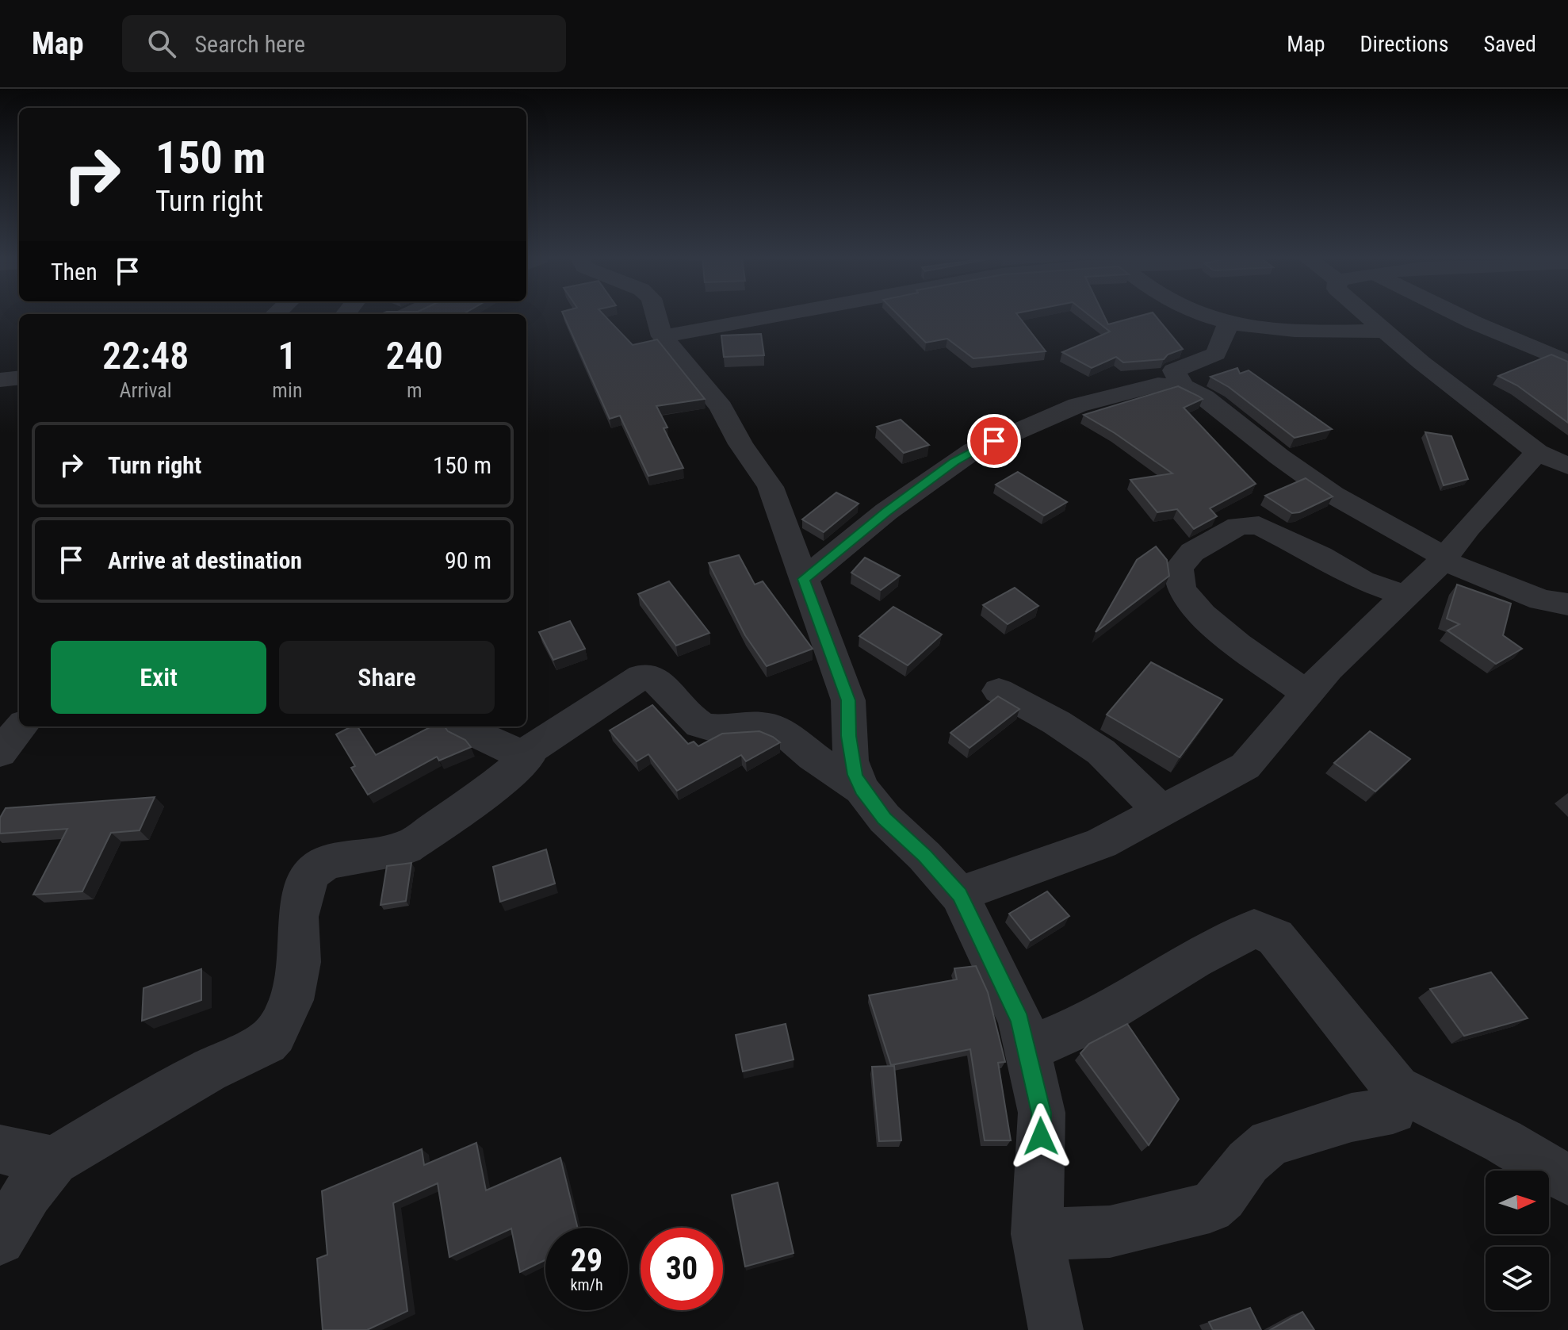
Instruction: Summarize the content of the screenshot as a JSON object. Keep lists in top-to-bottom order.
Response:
{
  "north": "right",
  "page": {
    "header": "Map",
    "search": "Search here",
    "nav": ["Map", "Directions", "Saved"],
    "turn": ["150 m", "Turn right"],
    "then": "Then",
    "eta": [
      "22:48",
      "Arrival",
      "1",
      "min",
      "240",
      "m"
    ],
    "list": [
      {
        "name": "Turn right",
        "value": "150 m"
      },
      {
        "name": "Arrive at destination",
        "value": "90 m"
      }
    ],
    "buttons": ["Exit", "Share"],
    "speed": "29 km/h",
    "limit": "30"
  }
}
